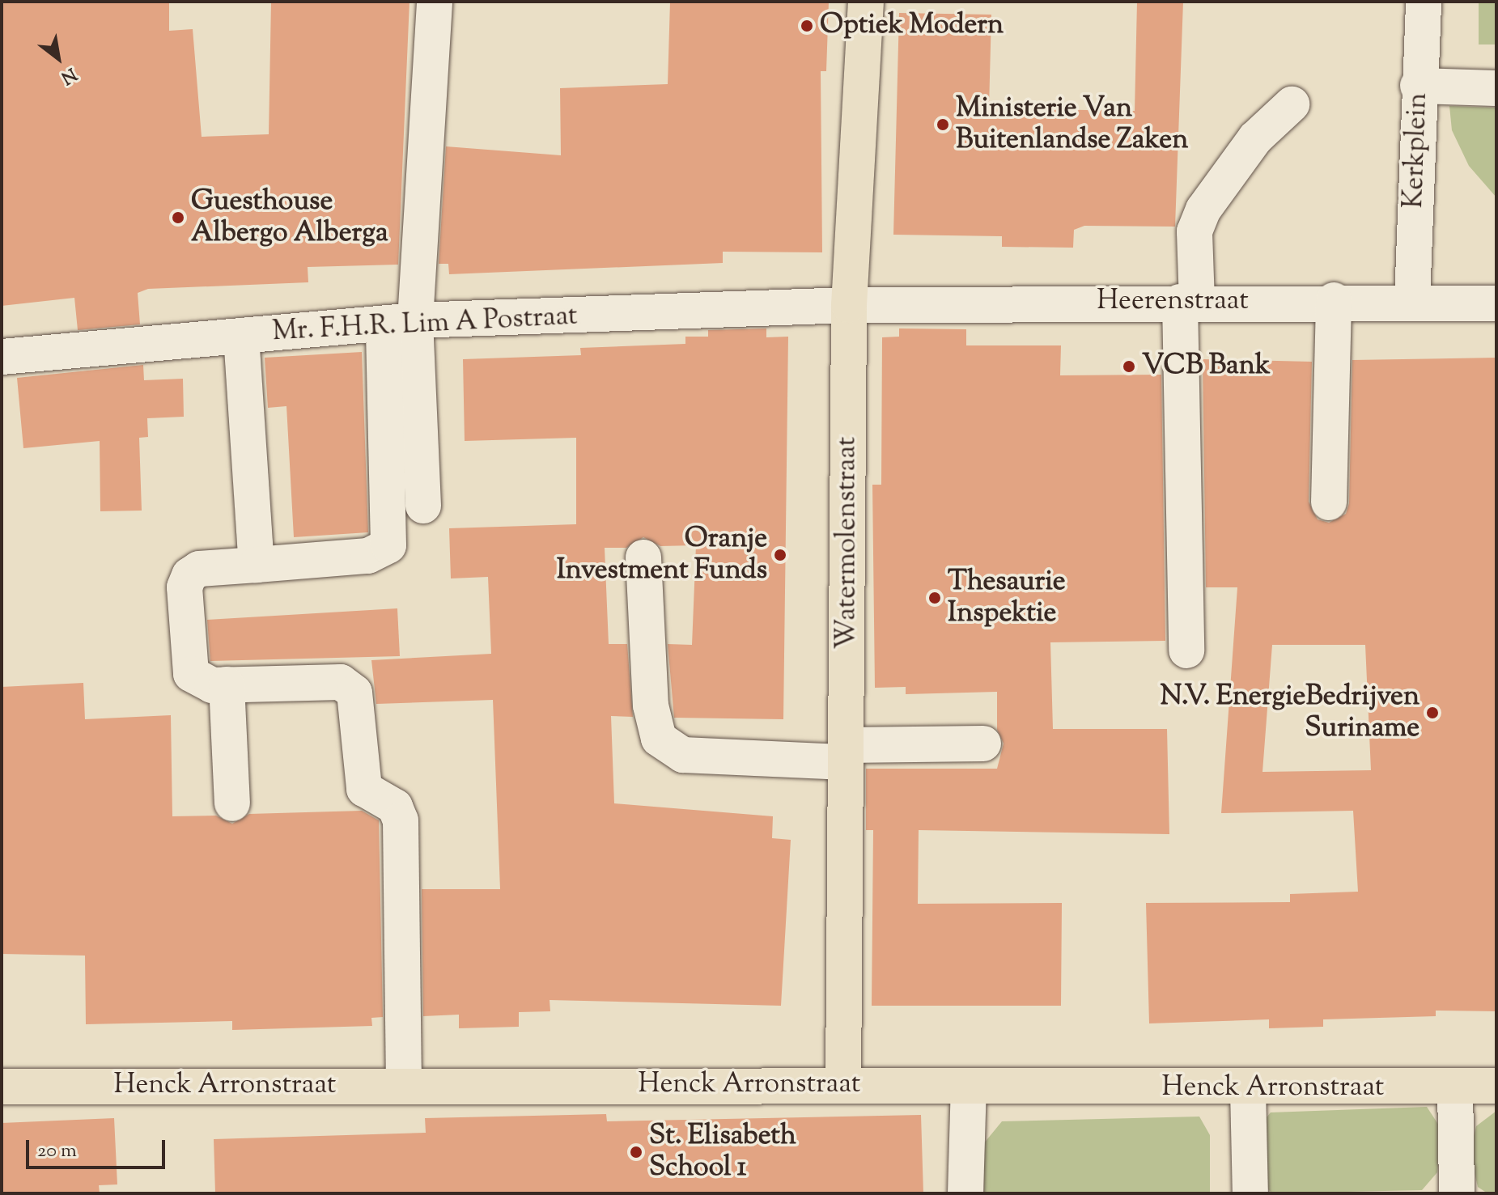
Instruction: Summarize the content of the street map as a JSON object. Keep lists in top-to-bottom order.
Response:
{
  "streets": {
    "main road": ["Watermolenstraat", "Henck Arronstraat"],
    "street": ["Kerkplein", "Heerenstraat", "Mr. F.H.R. Lim A Postraat"]
  },
  "crossings": [
    ["Kerkplein", "Heerenstraat"],
    ["Heerenstraat", "Mr. F.H.R. Lim A Postraat"],
    ["Heerenstraat", "Watermolenstraat"],
    ["Mr. F.H.R. Lim A Postraat", "Watermolenstraat"],
    ["Watermolenstraat", "Henck Arronstraat"]
  ],
  "places": [
    "Optiek Modern",
    "Ministerie Van Buitenlandse Zaken",
    "Guesthouse Albergo Alberga",
    "VCB Bank",
    "Oranje Investment Funds",
    "Thesaurie Inspektie",
    "N.V. EnergieBedrijven Suriname",
    "St. Elisabeth School 1"
  ],
  "scale_bar": "20 m",
  "north": "bottom right"
}
